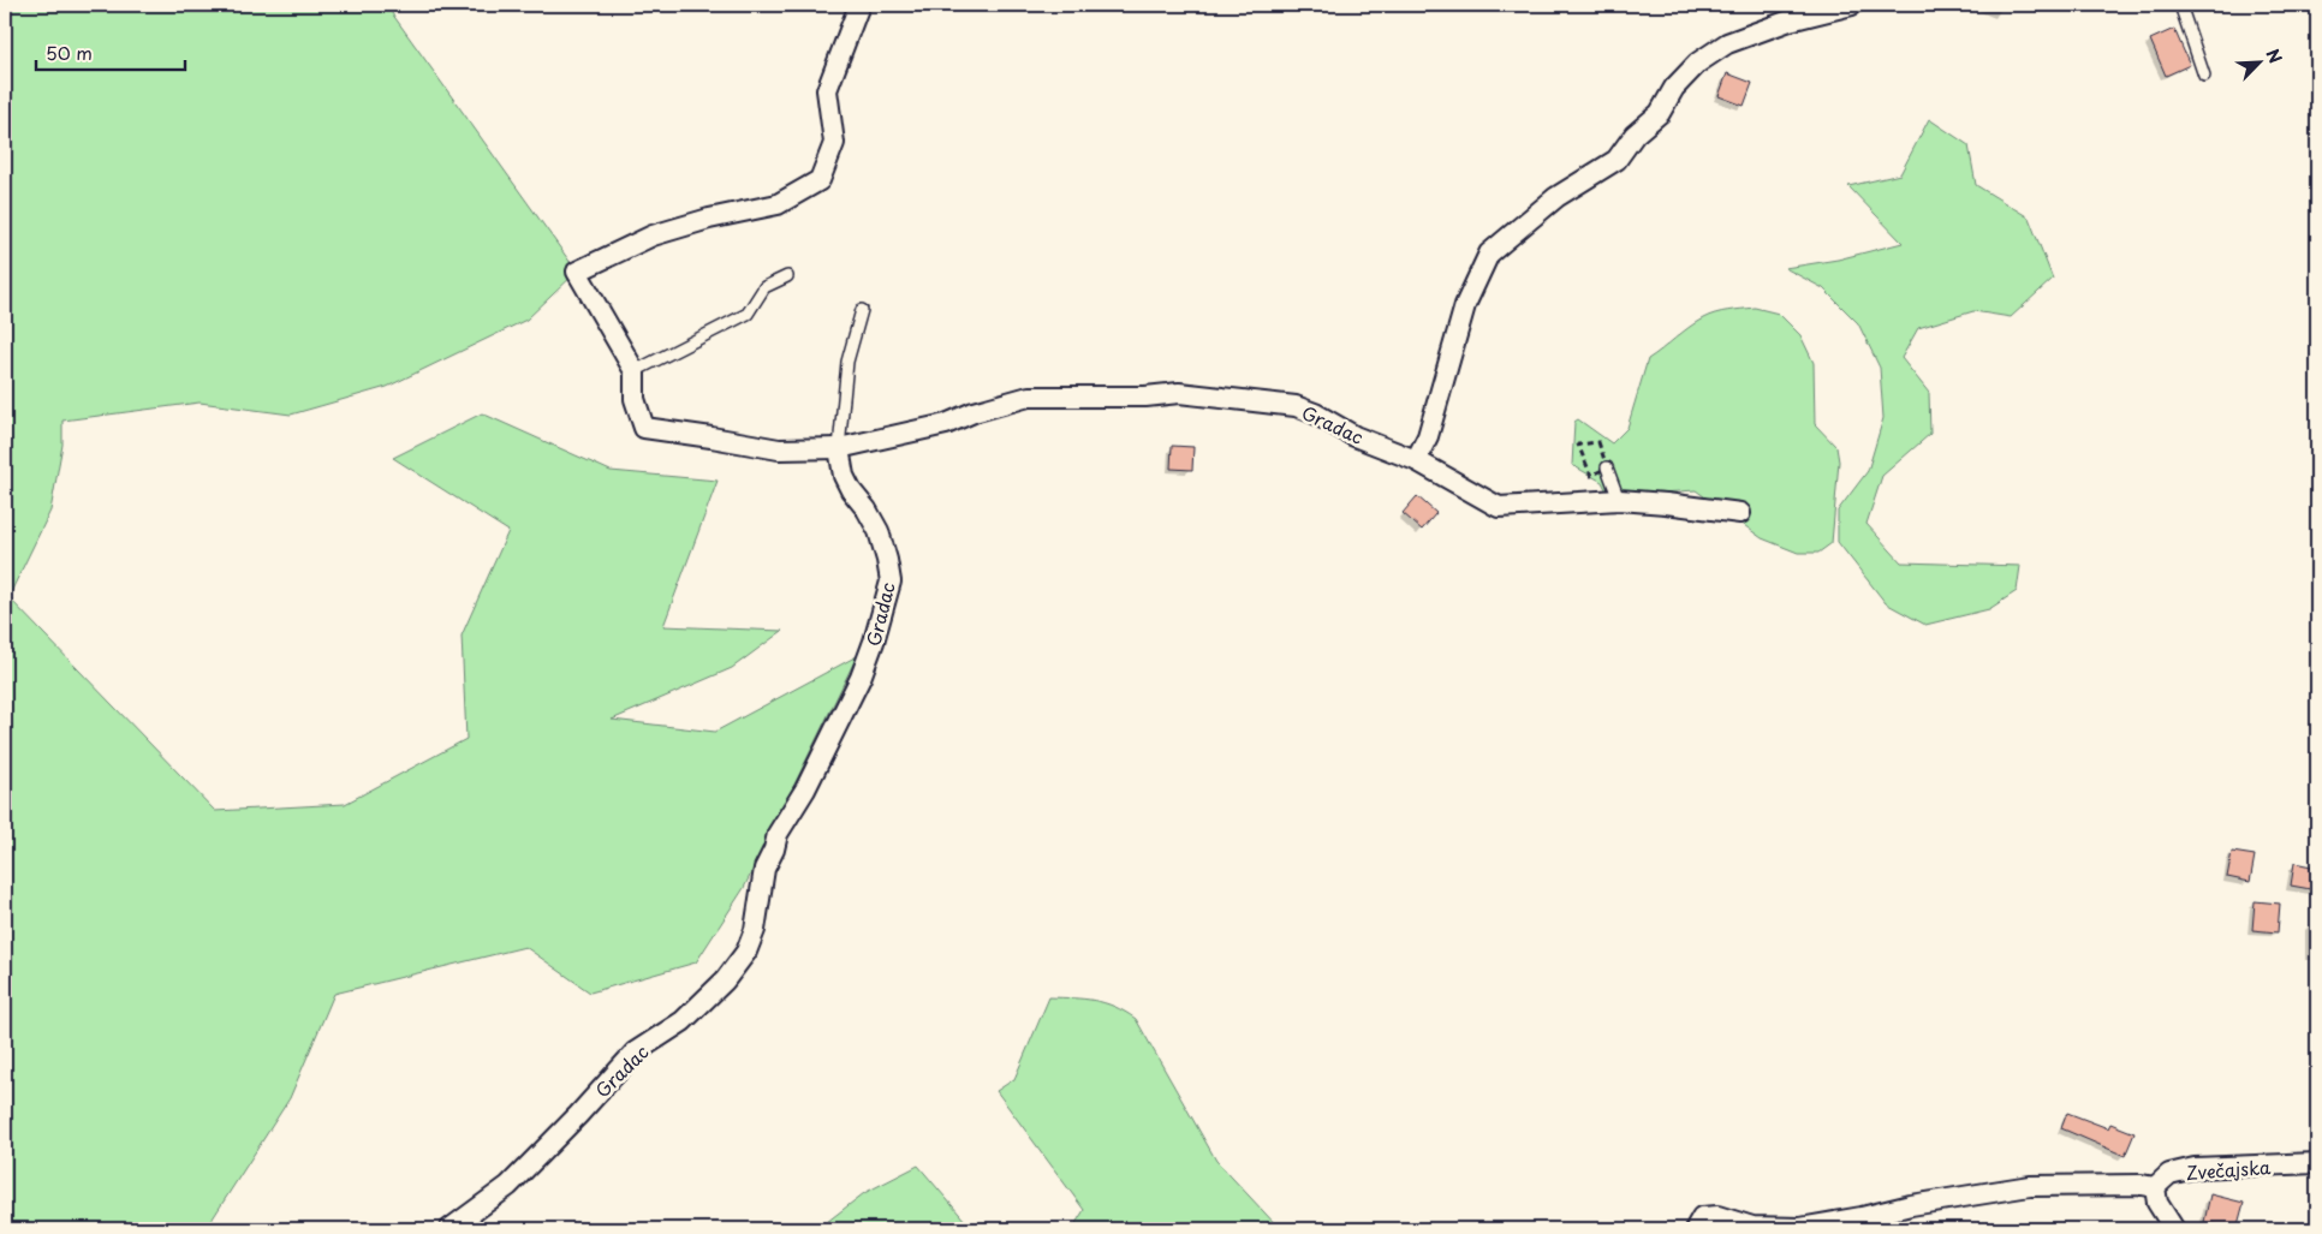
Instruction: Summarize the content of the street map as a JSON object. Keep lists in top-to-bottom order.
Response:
{
  "streets": {
    "street": ["Gradac", "Zvečajska"]
  },
  "scale_bar": "50 m",
  "north": "top right"
}
